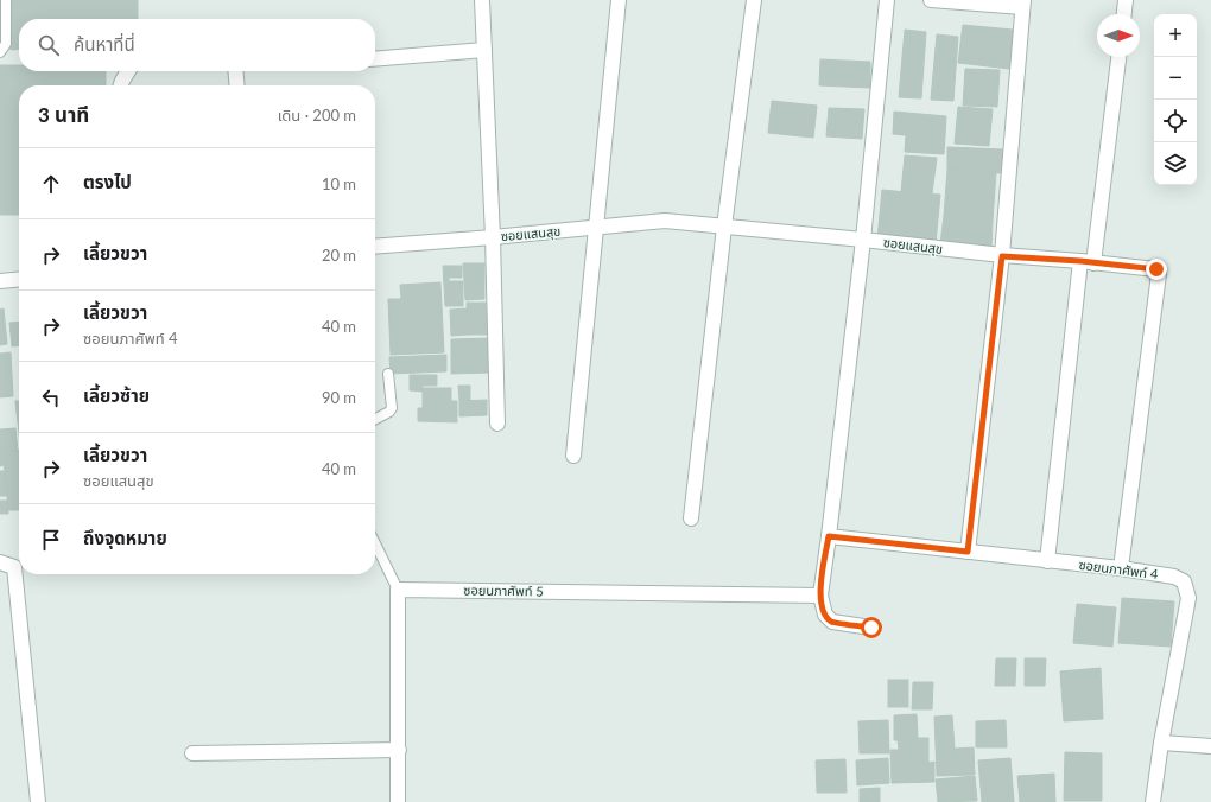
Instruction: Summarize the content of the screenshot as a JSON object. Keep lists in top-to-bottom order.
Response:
{
  "streets": {
    "street": ["ซอยแสนสุข", "ซอยนภาศัพท์ 4", "ซอยนภาศัพท์ 5"]
  },
  "crossings": [
    ["ซอยแสนสุข", "ซอยนภาศัพท์ 4"]
  ],
  "north": "right",
  "page": {
    "map_buttons": ["+", "−"],
    "search": "ค้นหาที่นี่",
    "heading": ["3 นาที", "เดิน · 200 m"],
    "list": [
      ["ตรงไป", "10 m"],
      ["เลี้ยวขวา", "20 m"],
      ["เลี้ยวขวา", "ซอยนภาศัพท์ 4", "40 m"],
      ["เลี้ยวซ้าย", "90 m"],
      ["เลี้ยวขวา", "ซอยแสนสุข", "40 m"],
      "ถึงจุดหมาย"
    ]
  }
}
